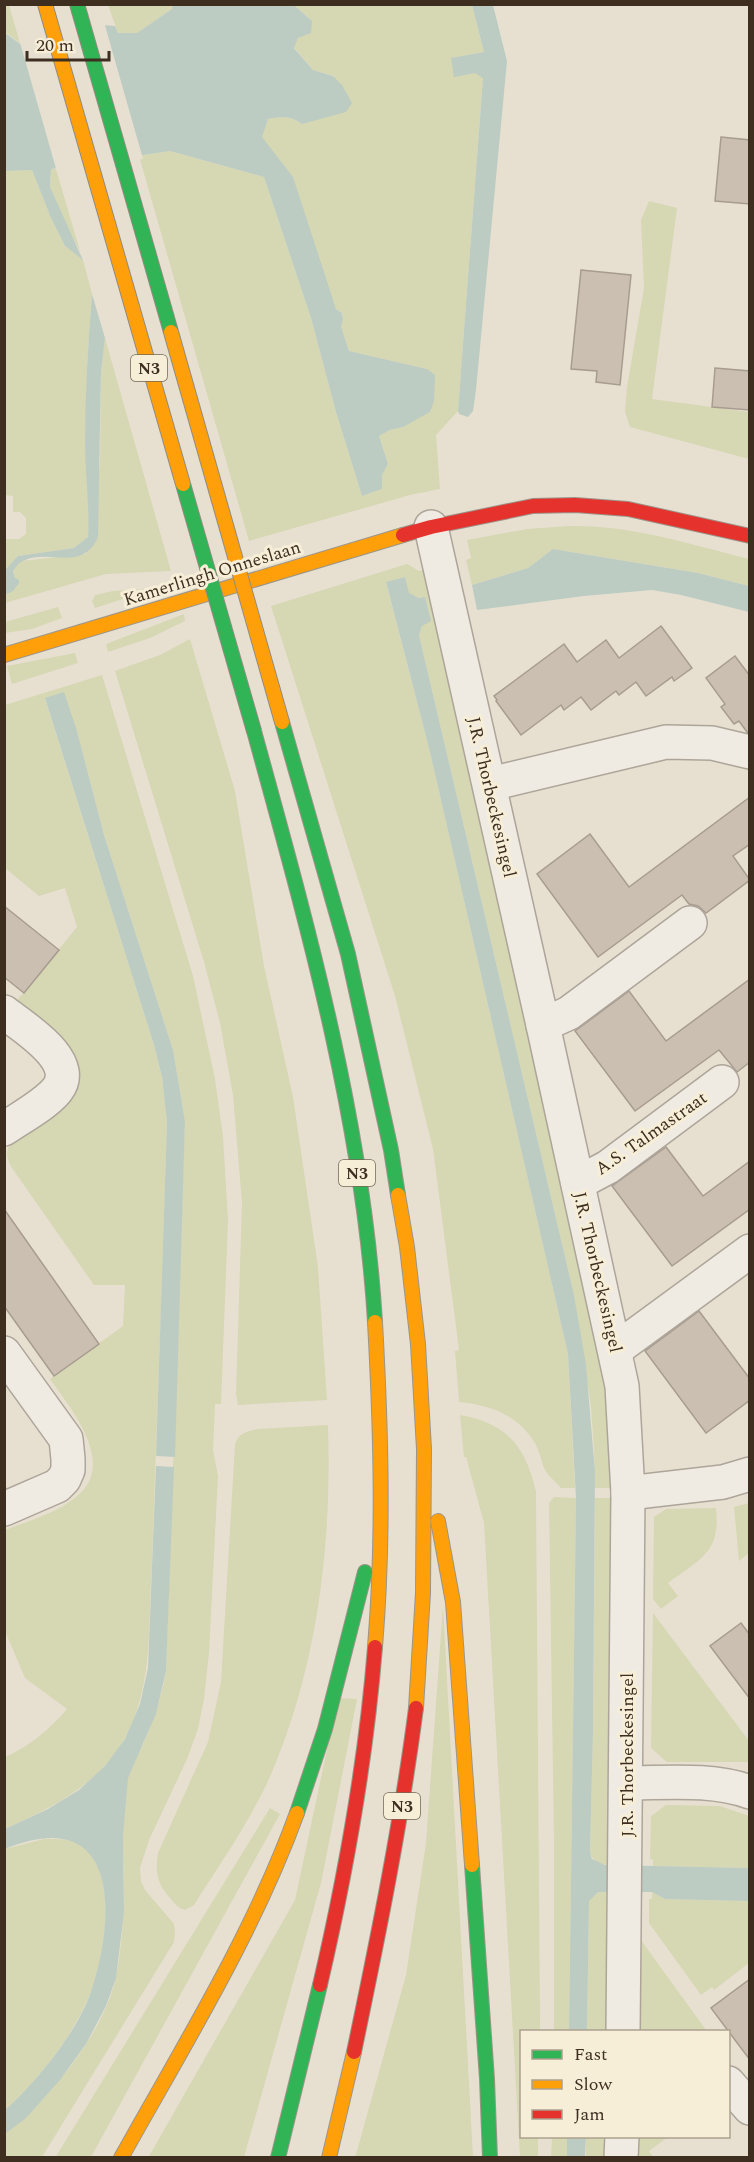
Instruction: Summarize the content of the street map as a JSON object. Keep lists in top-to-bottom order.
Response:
{
  "streets": {
    "main road": ["N3", "Kamerlingh Onneslaan"],
    "street": ["J.R. Thorbeckesingel", "A.S. Talmastraat"]
  },
  "crossings": [
    ["Kamerlingh Onneslaan", "J.R. Thorbeckesingel"],
    ["J.R. Thorbeckesingel", "A.S. Talmastraat"]
  ],
  "legend": ["Fast", "Slow", "Jam"],
  "scale_bar": "20 m"
}
